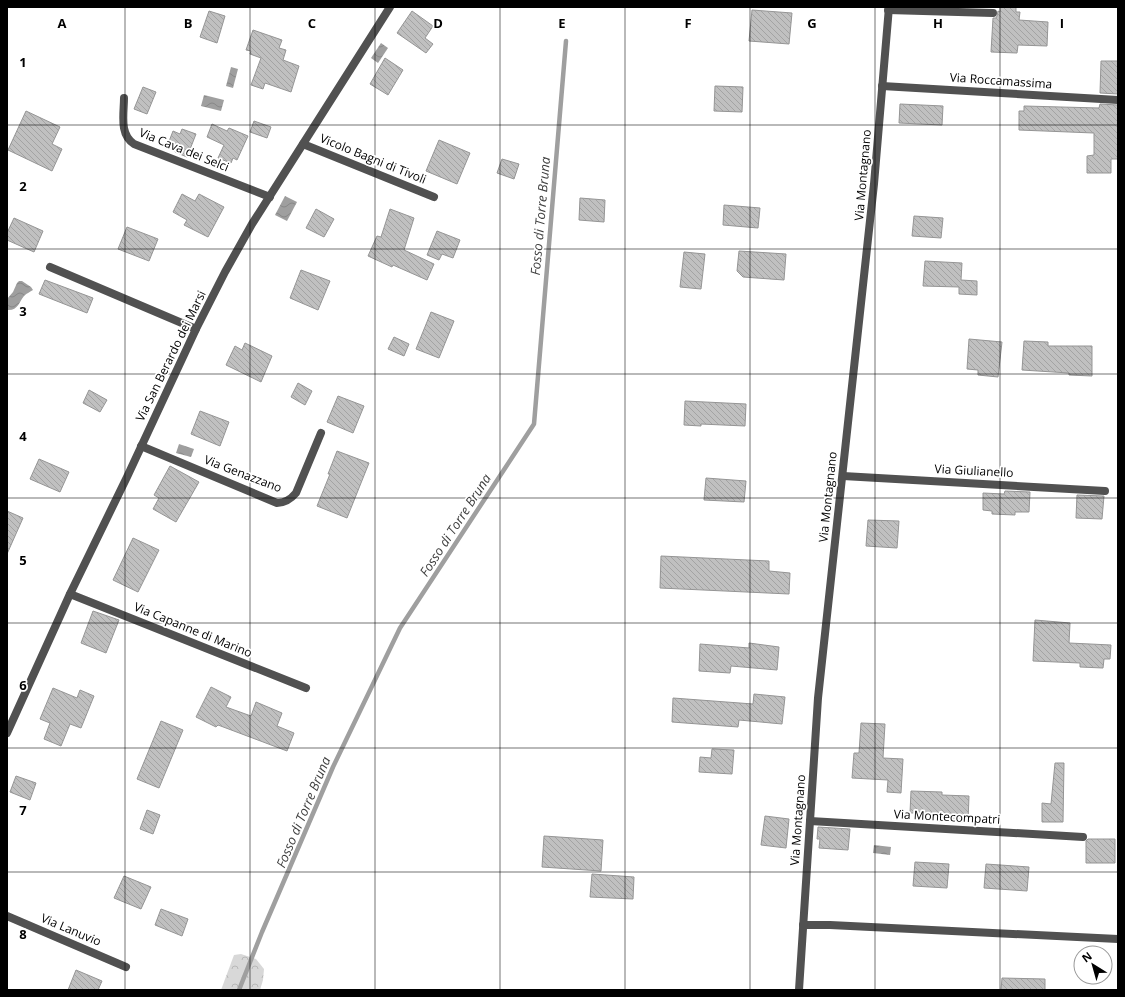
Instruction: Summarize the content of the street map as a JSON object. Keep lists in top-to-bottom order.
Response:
{
  "streets": {
    "street": [
      "Via Roccamassima",
      "Via Cava dei Selci",
      "Vicolo Bagni di Tivoli",
      "Via Montagnano",
      "Via San Berardo dei Marsi",
      "Via Giulianello",
      "Via Genazzano",
      "Via Capanne di Marino",
      "Via Montecompatri",
      "Via Lanuvio"
    ]
  },
  "crossings": [
    ["Via Roccamassima", "Via Montagnano"],
    ["Via Cava dei Selci", "Via San Berardo dei Marsi"],
    ["Vicolo Bagni di Tivoli", "Via San Berardo dei Marsi"],
    ["Via Montagnano", "Via Giulianello"],
    ["Via Montagnano", "Via Montecompatri"],
    ["Via San Berardo dei Marsi", "Via Genazzano"],
    ["Via San Berardo dei Marsi", "Via Capanne di Marino"]
  ],
  "water": ["Fosso di Torre Bruna"],
  "north": "top left",
  "grid": {
    "columns": [
      "A",
      "B",
      "C",
      "D",
      "E",
      "F",
      "G",
      "H",
      "I"
    ],
    "rows": [
      "1",
      "2",
      "3",
      "4",
      "5",
      "6",
      "7",
      "8"
    ]
  }
}
